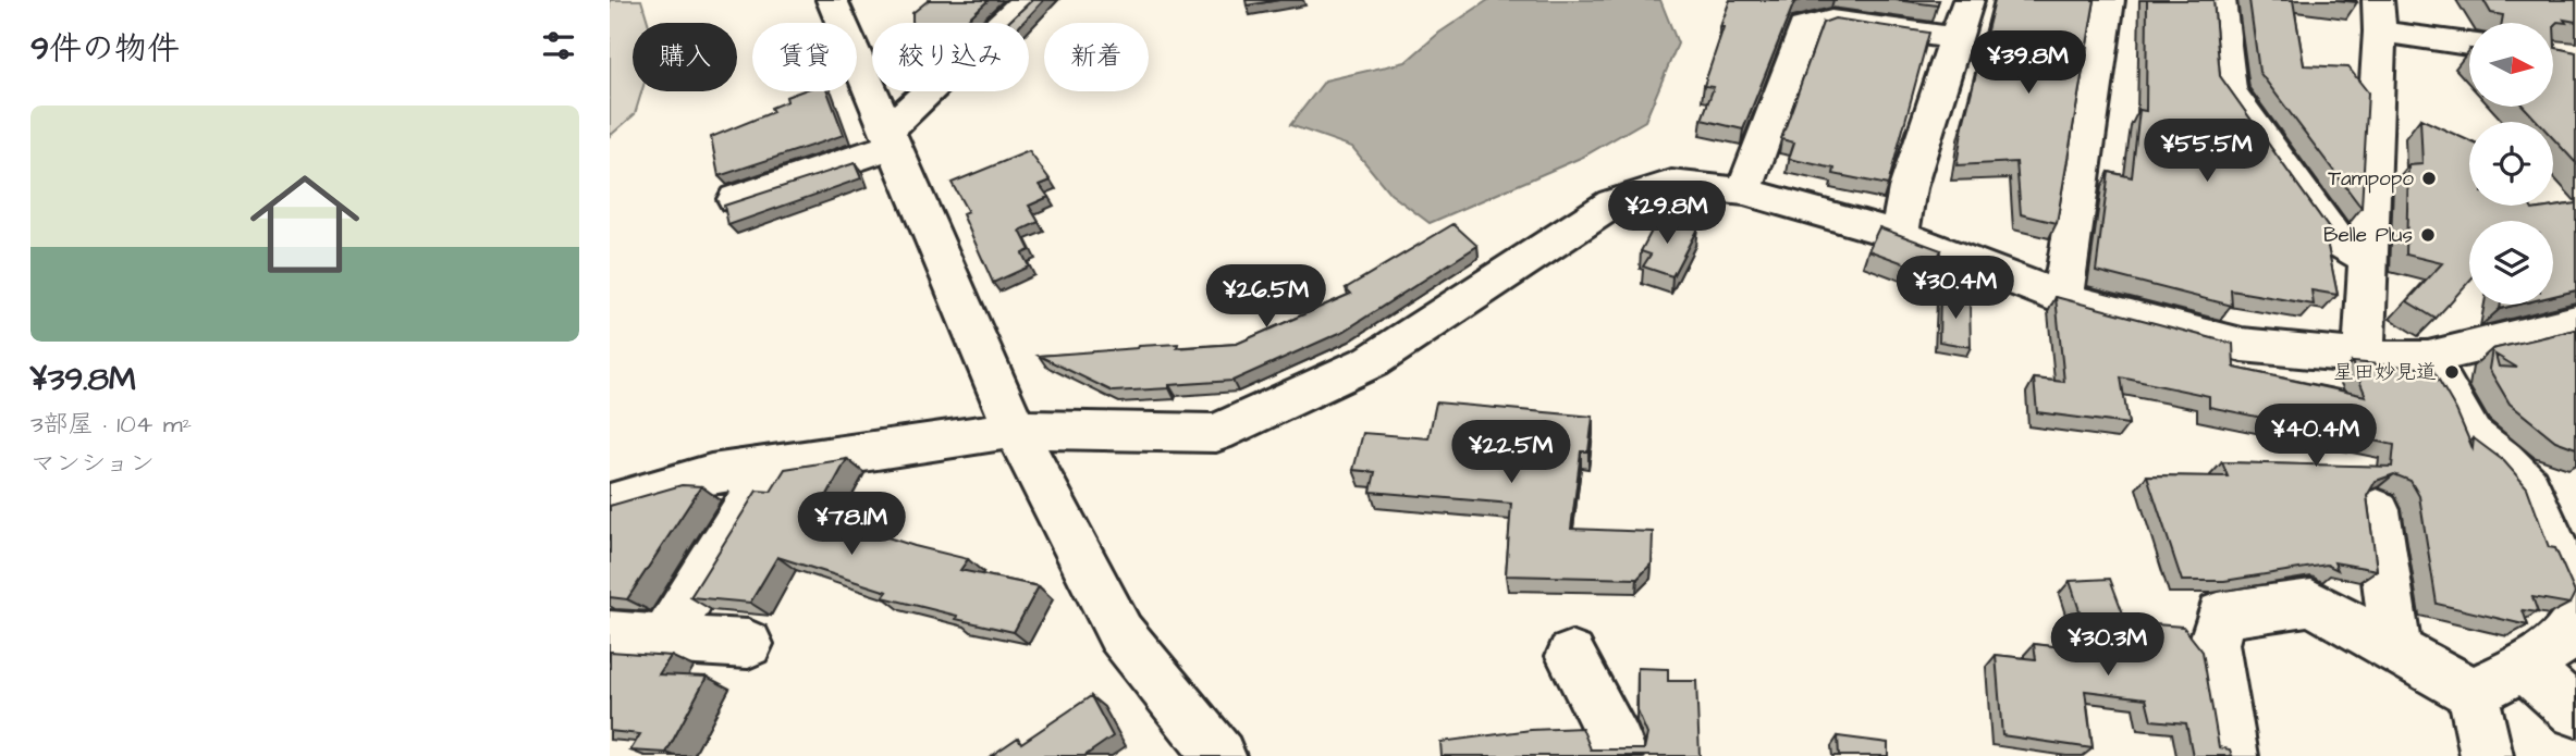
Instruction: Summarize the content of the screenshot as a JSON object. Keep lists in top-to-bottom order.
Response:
{
  "places": ["Tampopo", "Belle Plus", "星田妙見道"],
  "north": "right",
  "page": {
    "heading": "9件の物件",
    "chip": [
      "購入",
      "賃貸",
      "絞り込み",
      "新着"
    ],
    "price": [
      "¥39.8M",
      "¥55.5M",
      "¥29.8M",
      "¥30.4M",
      "¥26.5M",
      "¥40.4M",
      "¥22.5M",
      "¥78.1M",
      "¥30.3M"
    ],
    "list": [
      {
        "name": "¥39.8M",
        "note": "3部屋 · 104 m² · マンション"
      }
    ]
  }
}
